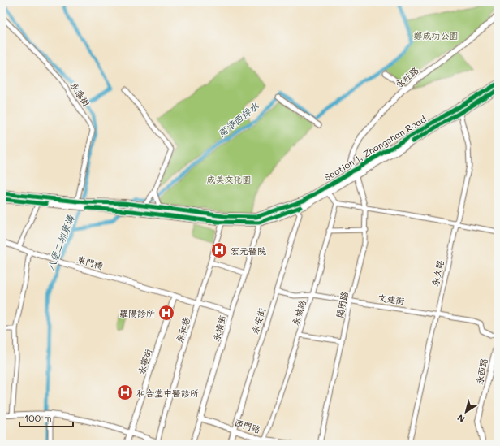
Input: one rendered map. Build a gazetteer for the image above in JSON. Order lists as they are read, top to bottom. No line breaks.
{"streets":{"main road":["Section 1, Zhongshan Road"],"street":["永社路","永泰街","東門橋","永久路","文建街","開明路","永城路","永安街","永靖街","永和巷","永寧街","永西路","西門路"]},"crossings":[["永社路","Section 1, Zhongshan Road"],["永社路","開明路"],["Section 1, Zhongshan Road","永久路"],["Section 1, Zhongshan Road","開明路"],["Section 1, Zhongshan Road","永安街"],["Section 1, Zhongshan Road","永靖街"],["東門橋","永靖街"],["東門橋","永和巷"],["東門橋","永寧街"],["永久路","文建街"],["文建街","開明路"],["文建街","永城路"],["文建街","永安街"],["永城路","西門路"],["永安街","西門路"],["永靖街","西門路"]],"water":["南港西排水","八堡二圳東溝"],"parks":["鄭成功公園","成美文化園"],"places":{"hospital":["宏元醫院","羅陽診所","和合堂中醫診所"]},"scale_bar":"100 m","north":"bottom left"}
